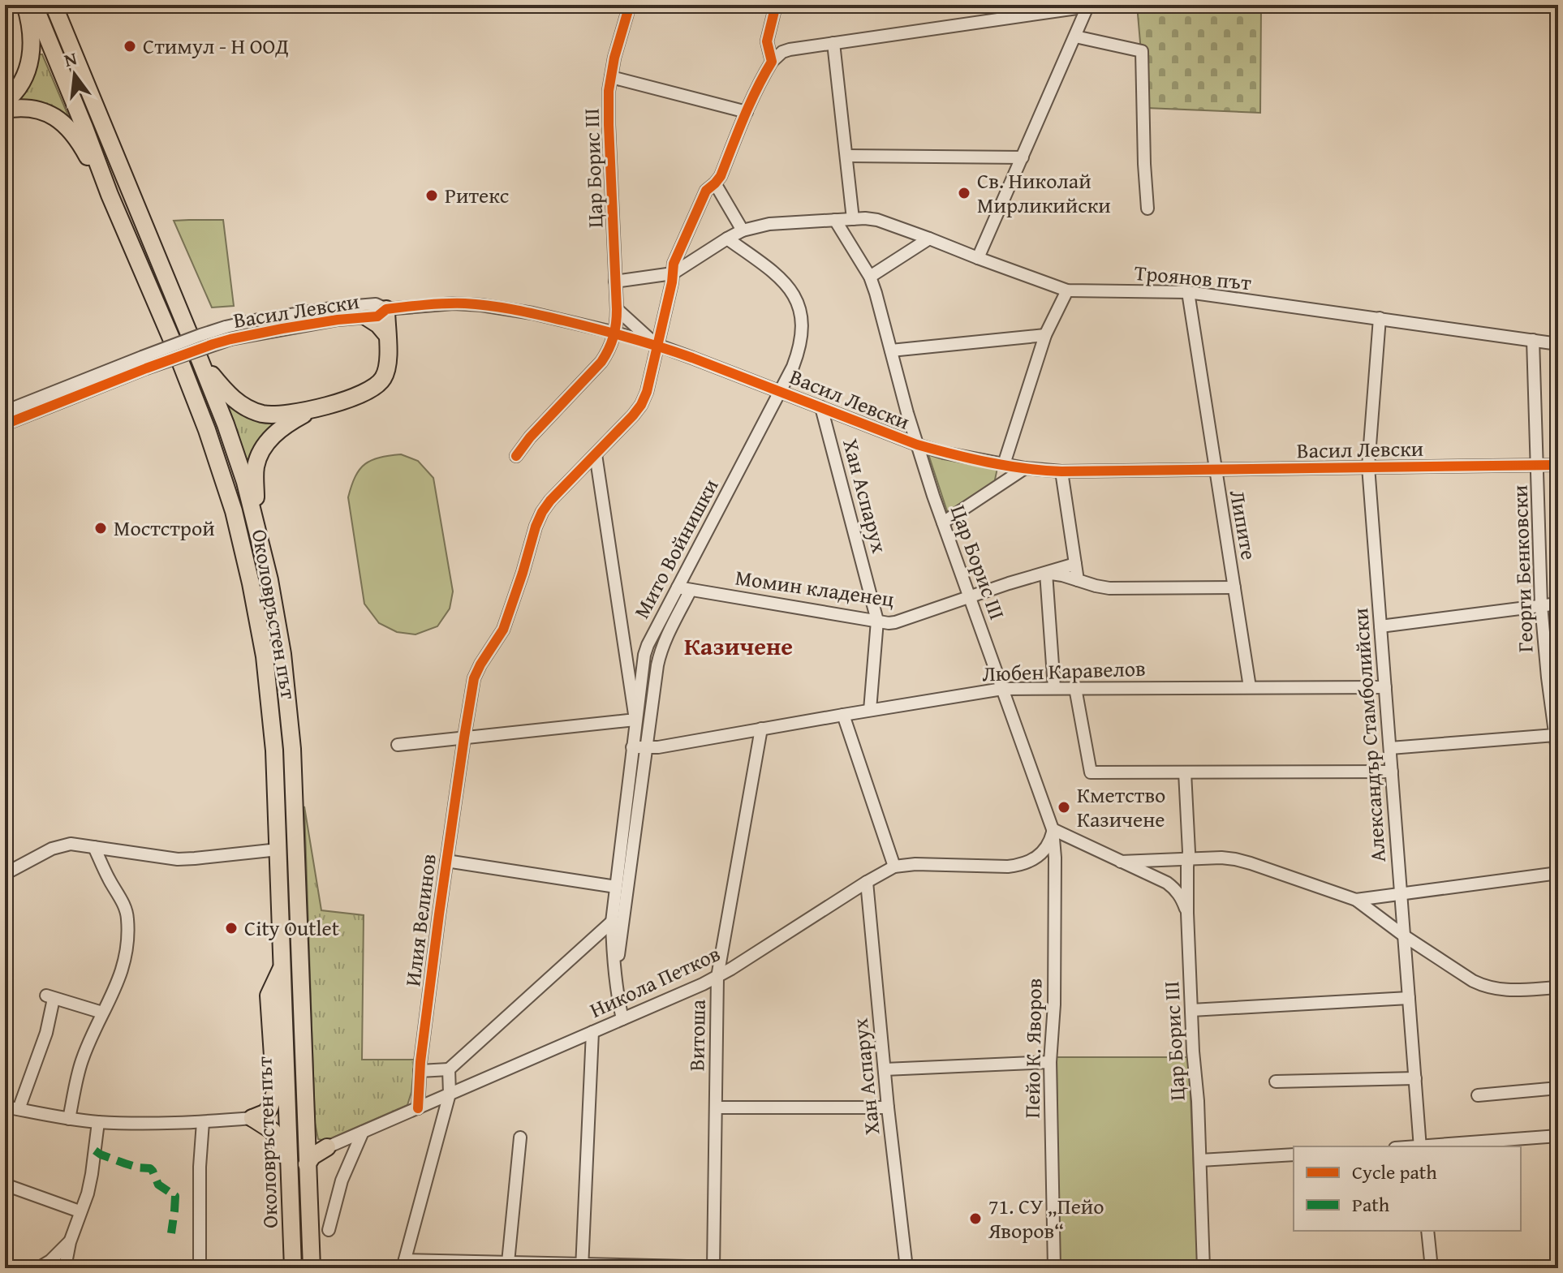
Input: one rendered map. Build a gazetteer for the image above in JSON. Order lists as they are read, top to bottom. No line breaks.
{"streets":{"highway":["Околовръстен път"],"street":["Цар Борис III","Троянов път","Васил Левски","Хан Аспарух","Липите","Мито Войнишки","Георги Бенковски","Момин кладенец","Любен Каравелов","Александър Стамболийски","Илия Велинов","Никола Петков","Витоша","Пейо К. Яворов"]},"crossings":[["Цар Борис III","Троянов път"],["Цар Борис III","Васил Левски"],["Цар Борис III","Момин кладенец"],["Цар Борис III","Любен Каравелов"],["Цар Борис III","Никола Петков"],["Цар Борис III","Пейо К. Яворов"],["Троянов път","Липите"],["Троянов път","Георги Бенковски"],["Троянов път","Александър Стамболийски"],["Васил Левски","Хан Аспарух"],["Васил Левски","Липите"],["Васил Левски","Мито Войнишки"],["Васил Левски","Георги Бенковски"],["Васил Левски","Александър Стамболийски"],["Васил Левски","Илия Велинов"],["Хан Аспарух","Момин кладенец"],["Хан Аспарух","Любен Каравелов"],["Хан Аспарух","Никола Петков"],["Липите","Любен Каравелов"],["Мито Войнишки","Момин кладенец"],["Мито Войнишки","Любен Каравелов"],["Мито Войнишки","Никола Петков"],["Любен Каравелов","Александър Стамболийски"],["Любен Каравелов","Витоша"],["Илия Велинов","Никола Петков"],["Никола Петков","Витоша"],["Никола Петков","Пейо К. Яворов"]],"districts":["Казичене"],"places":["Стимул - Н ООД","Св. Николай Мирликийски","Ритекс","Мостстрой","Кметство Казичене","City Outlet","71. СУ „Пейо Яворов“"],"legend":["Cycle path","Path"],"north":"top"}
